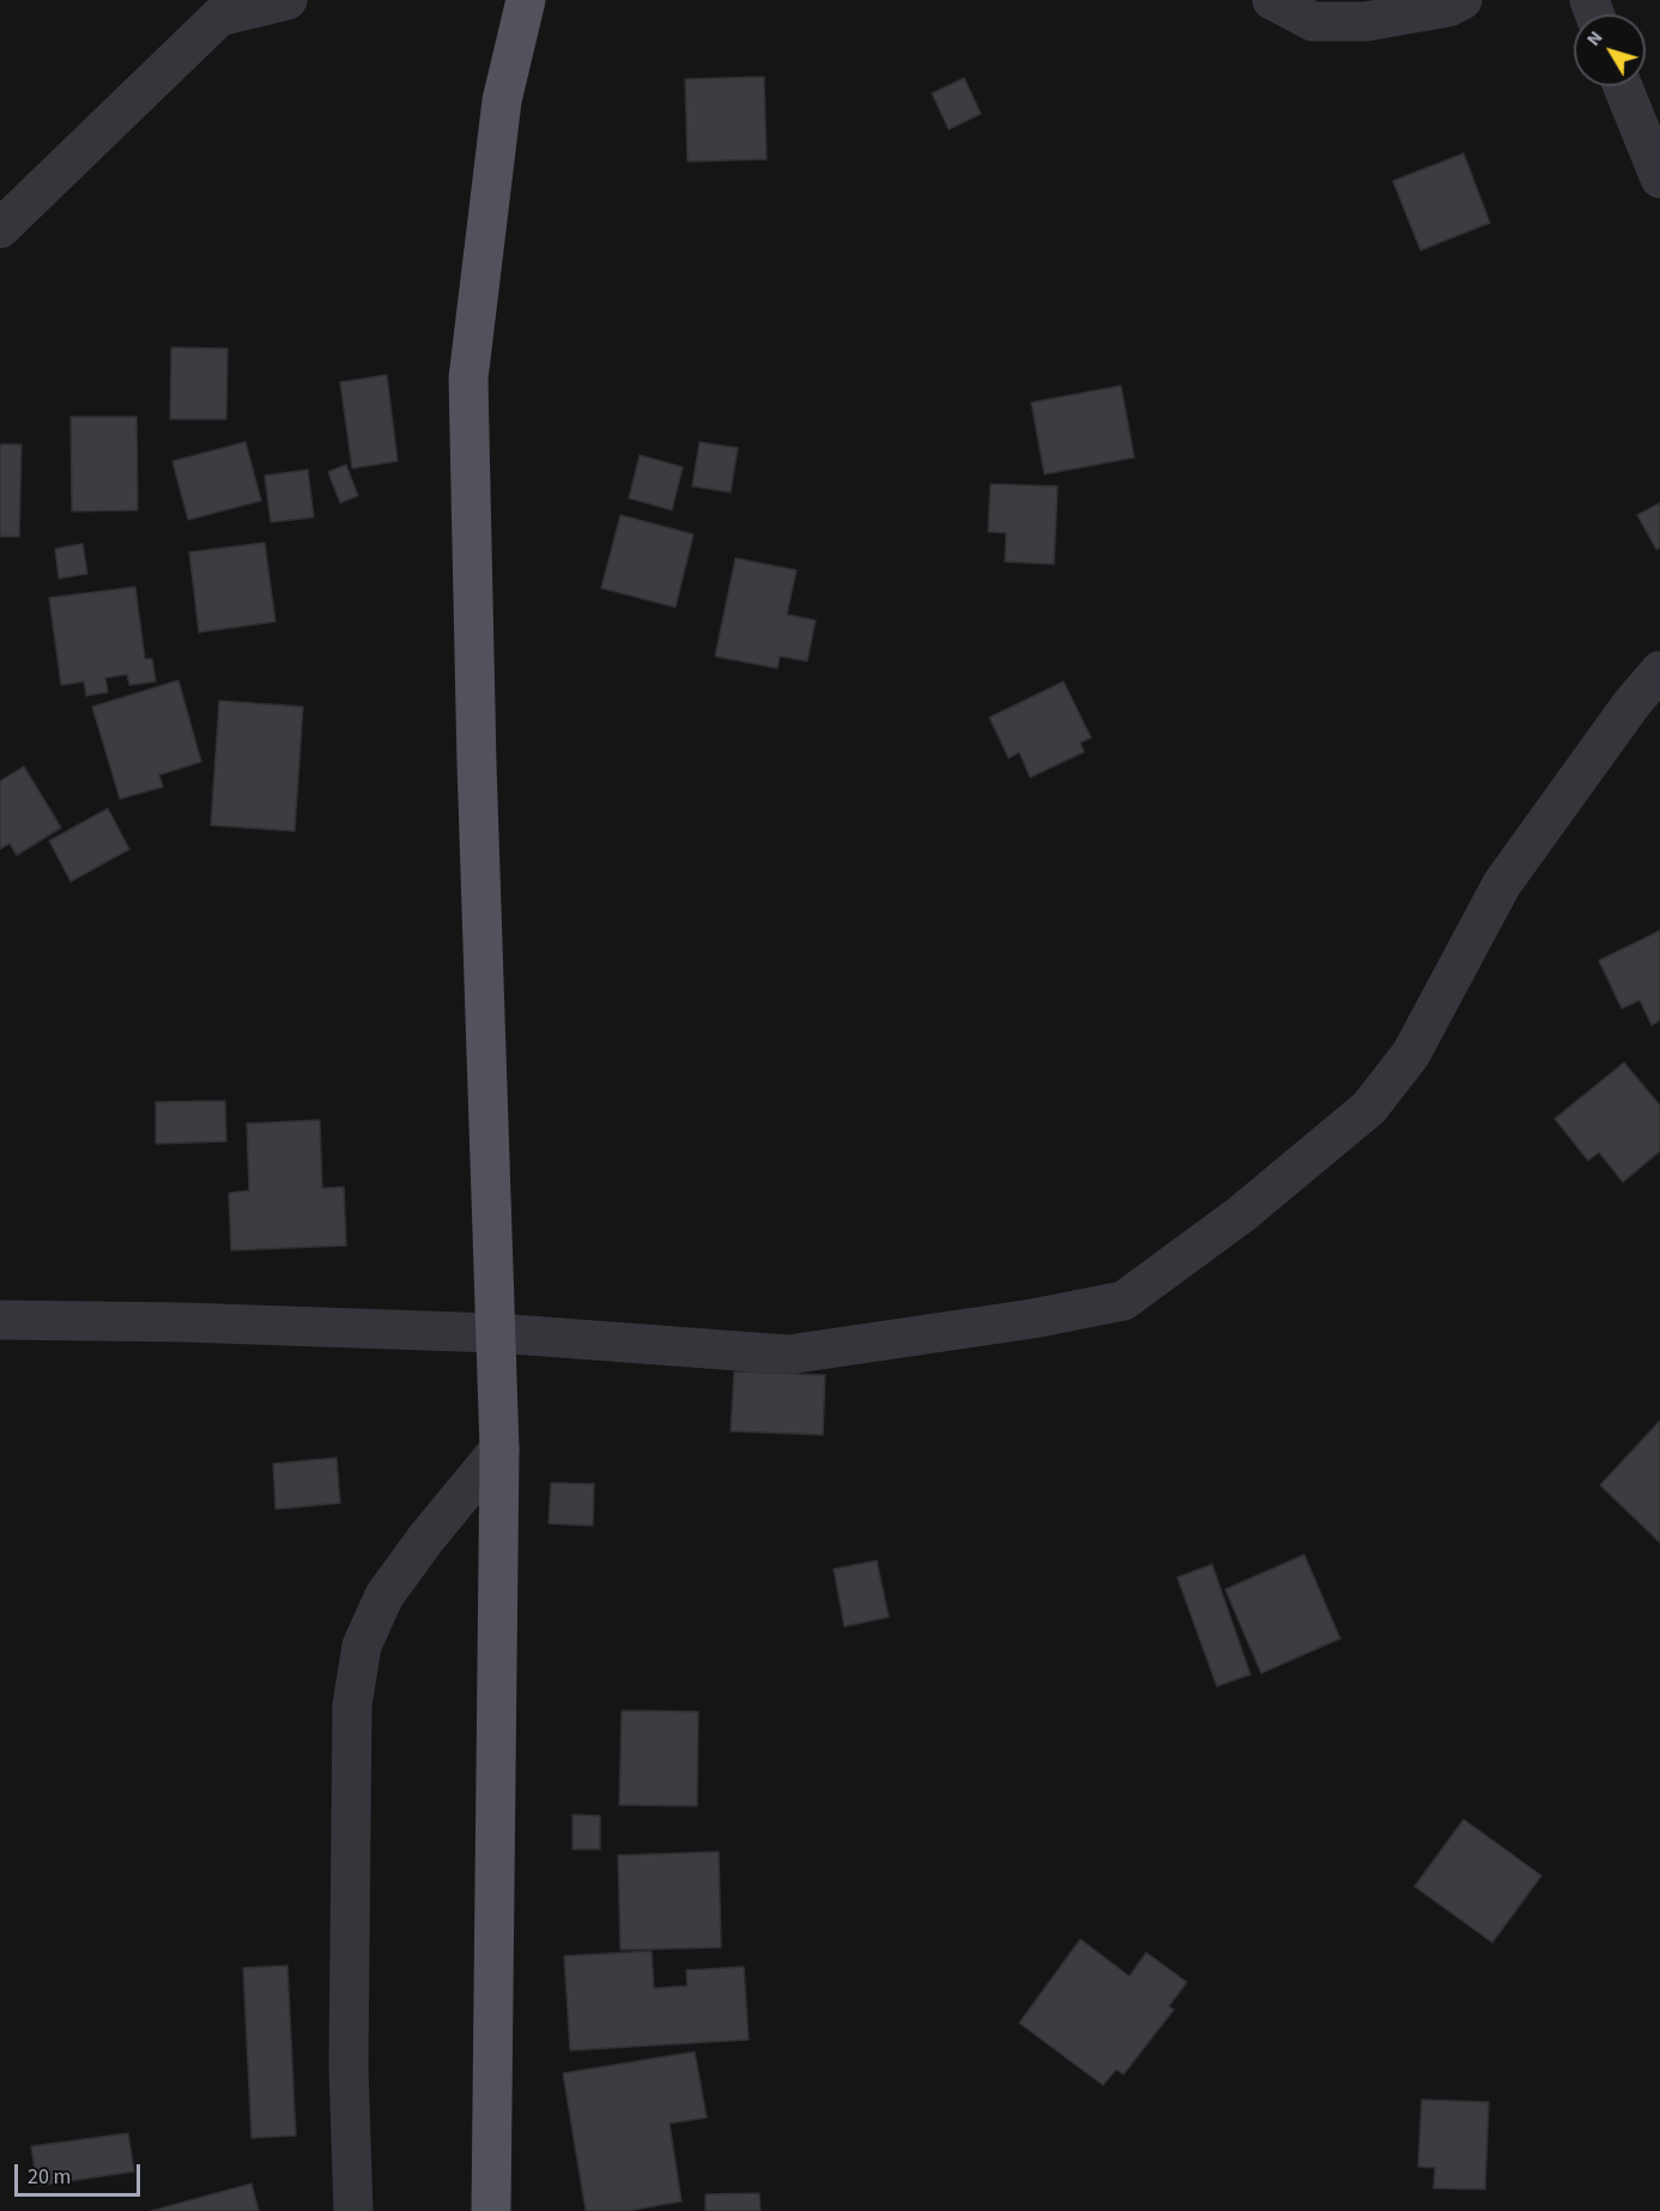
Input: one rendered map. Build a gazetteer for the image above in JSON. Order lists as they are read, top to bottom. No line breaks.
{"scale_bar":"20 m","north":"top left"}
